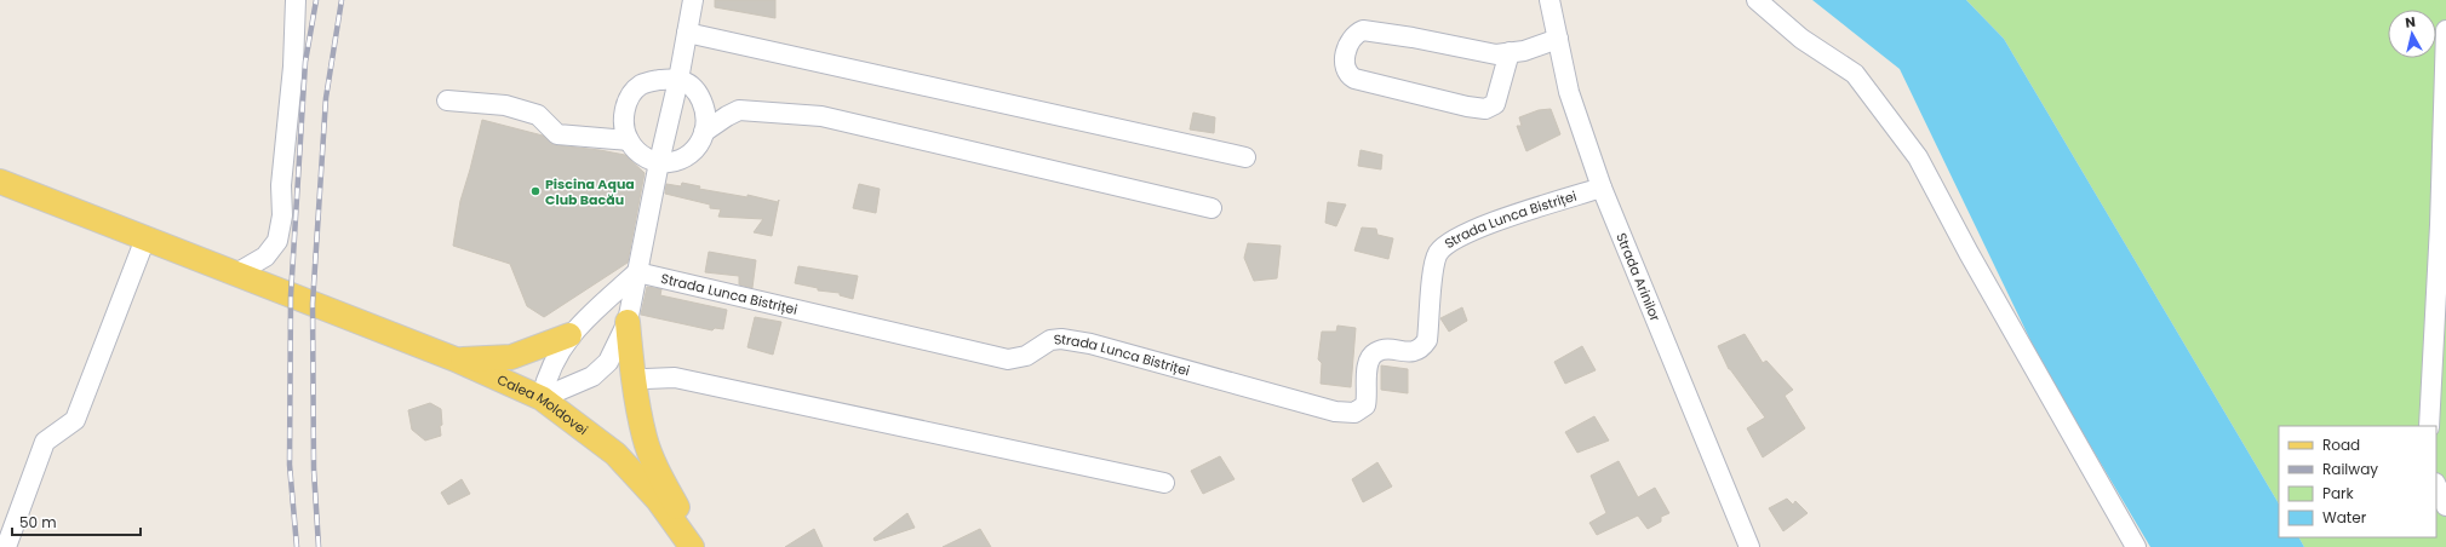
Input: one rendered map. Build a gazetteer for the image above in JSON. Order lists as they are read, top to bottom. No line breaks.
{"streets":{"main road":["Calea Moldovei"],"street":["Strada Lunca Bistriței","Strada Arinilor"]},"crossings":[["Strada Lunca Bistriței","Strada Arinilor"]],"places":["Piscina Aqua Club Bacău"],"legend":["Road","Railway","Park","Water"],"scale_bar":"50 m","north":"top"}
